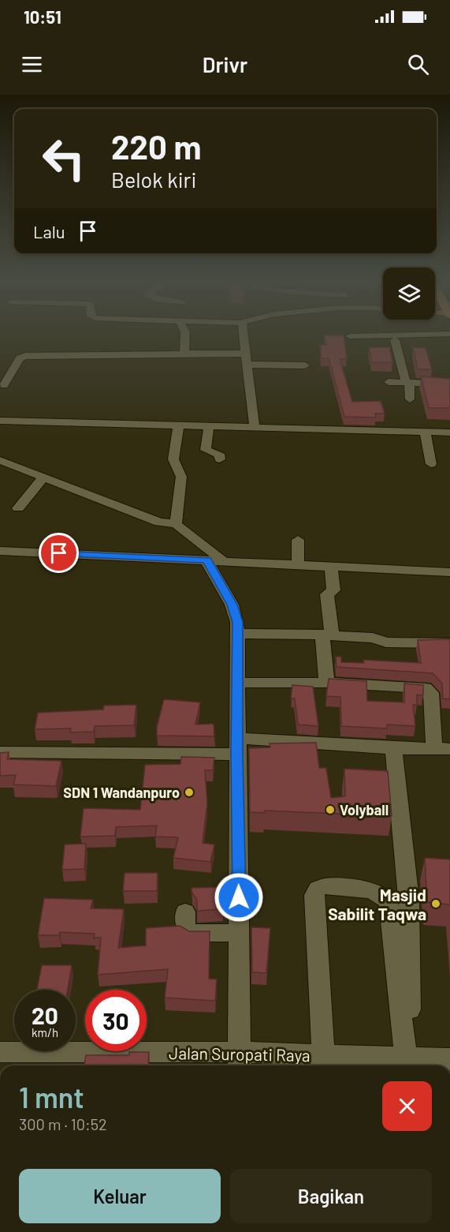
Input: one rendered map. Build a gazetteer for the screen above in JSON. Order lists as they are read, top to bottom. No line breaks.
{"streets":{"street":["Jalan Suropati Raya"]},"places":["SDN 1 Wandanpuro","Volyball","Masjid Sabilit Taqwa"],"page":{"status":"10:51","header":"Drivr","turn":["220 m","Belok kiri"],"then":"Lalu","speed":"20 km/h","limit":"30","heading":["1 mnt","300 m · 10:52"],"buttons":["Keluar","Bagikan"]}}
